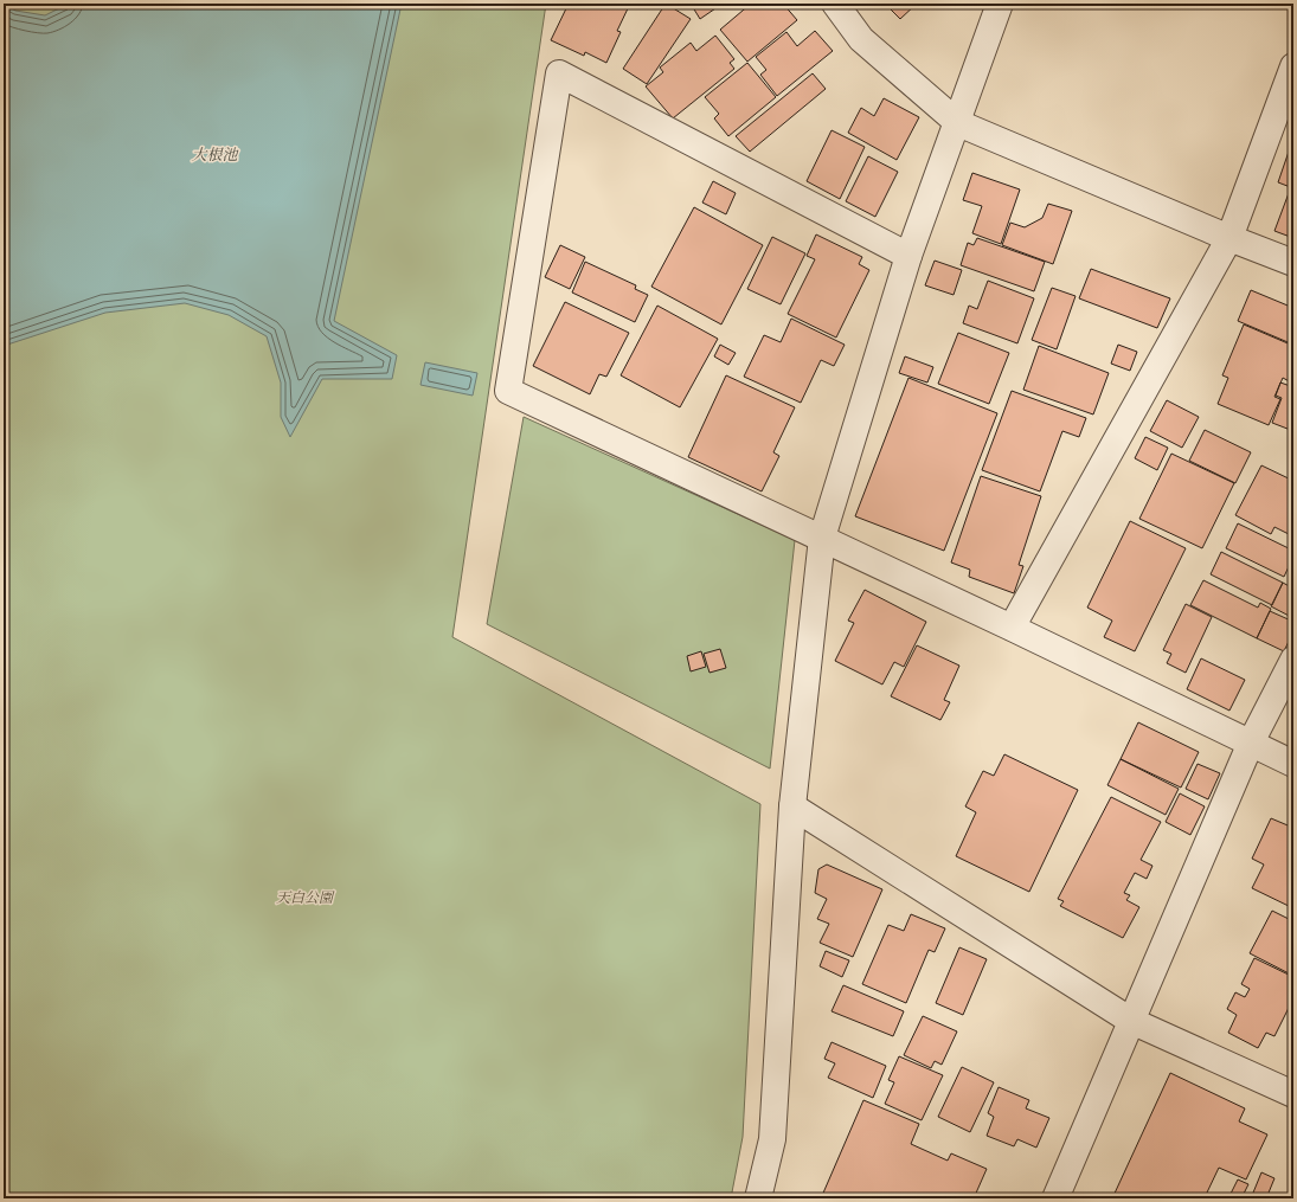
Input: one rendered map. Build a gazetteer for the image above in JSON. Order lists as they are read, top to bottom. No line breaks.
{"water":["大根池"],"parks":["天白公園"]}
